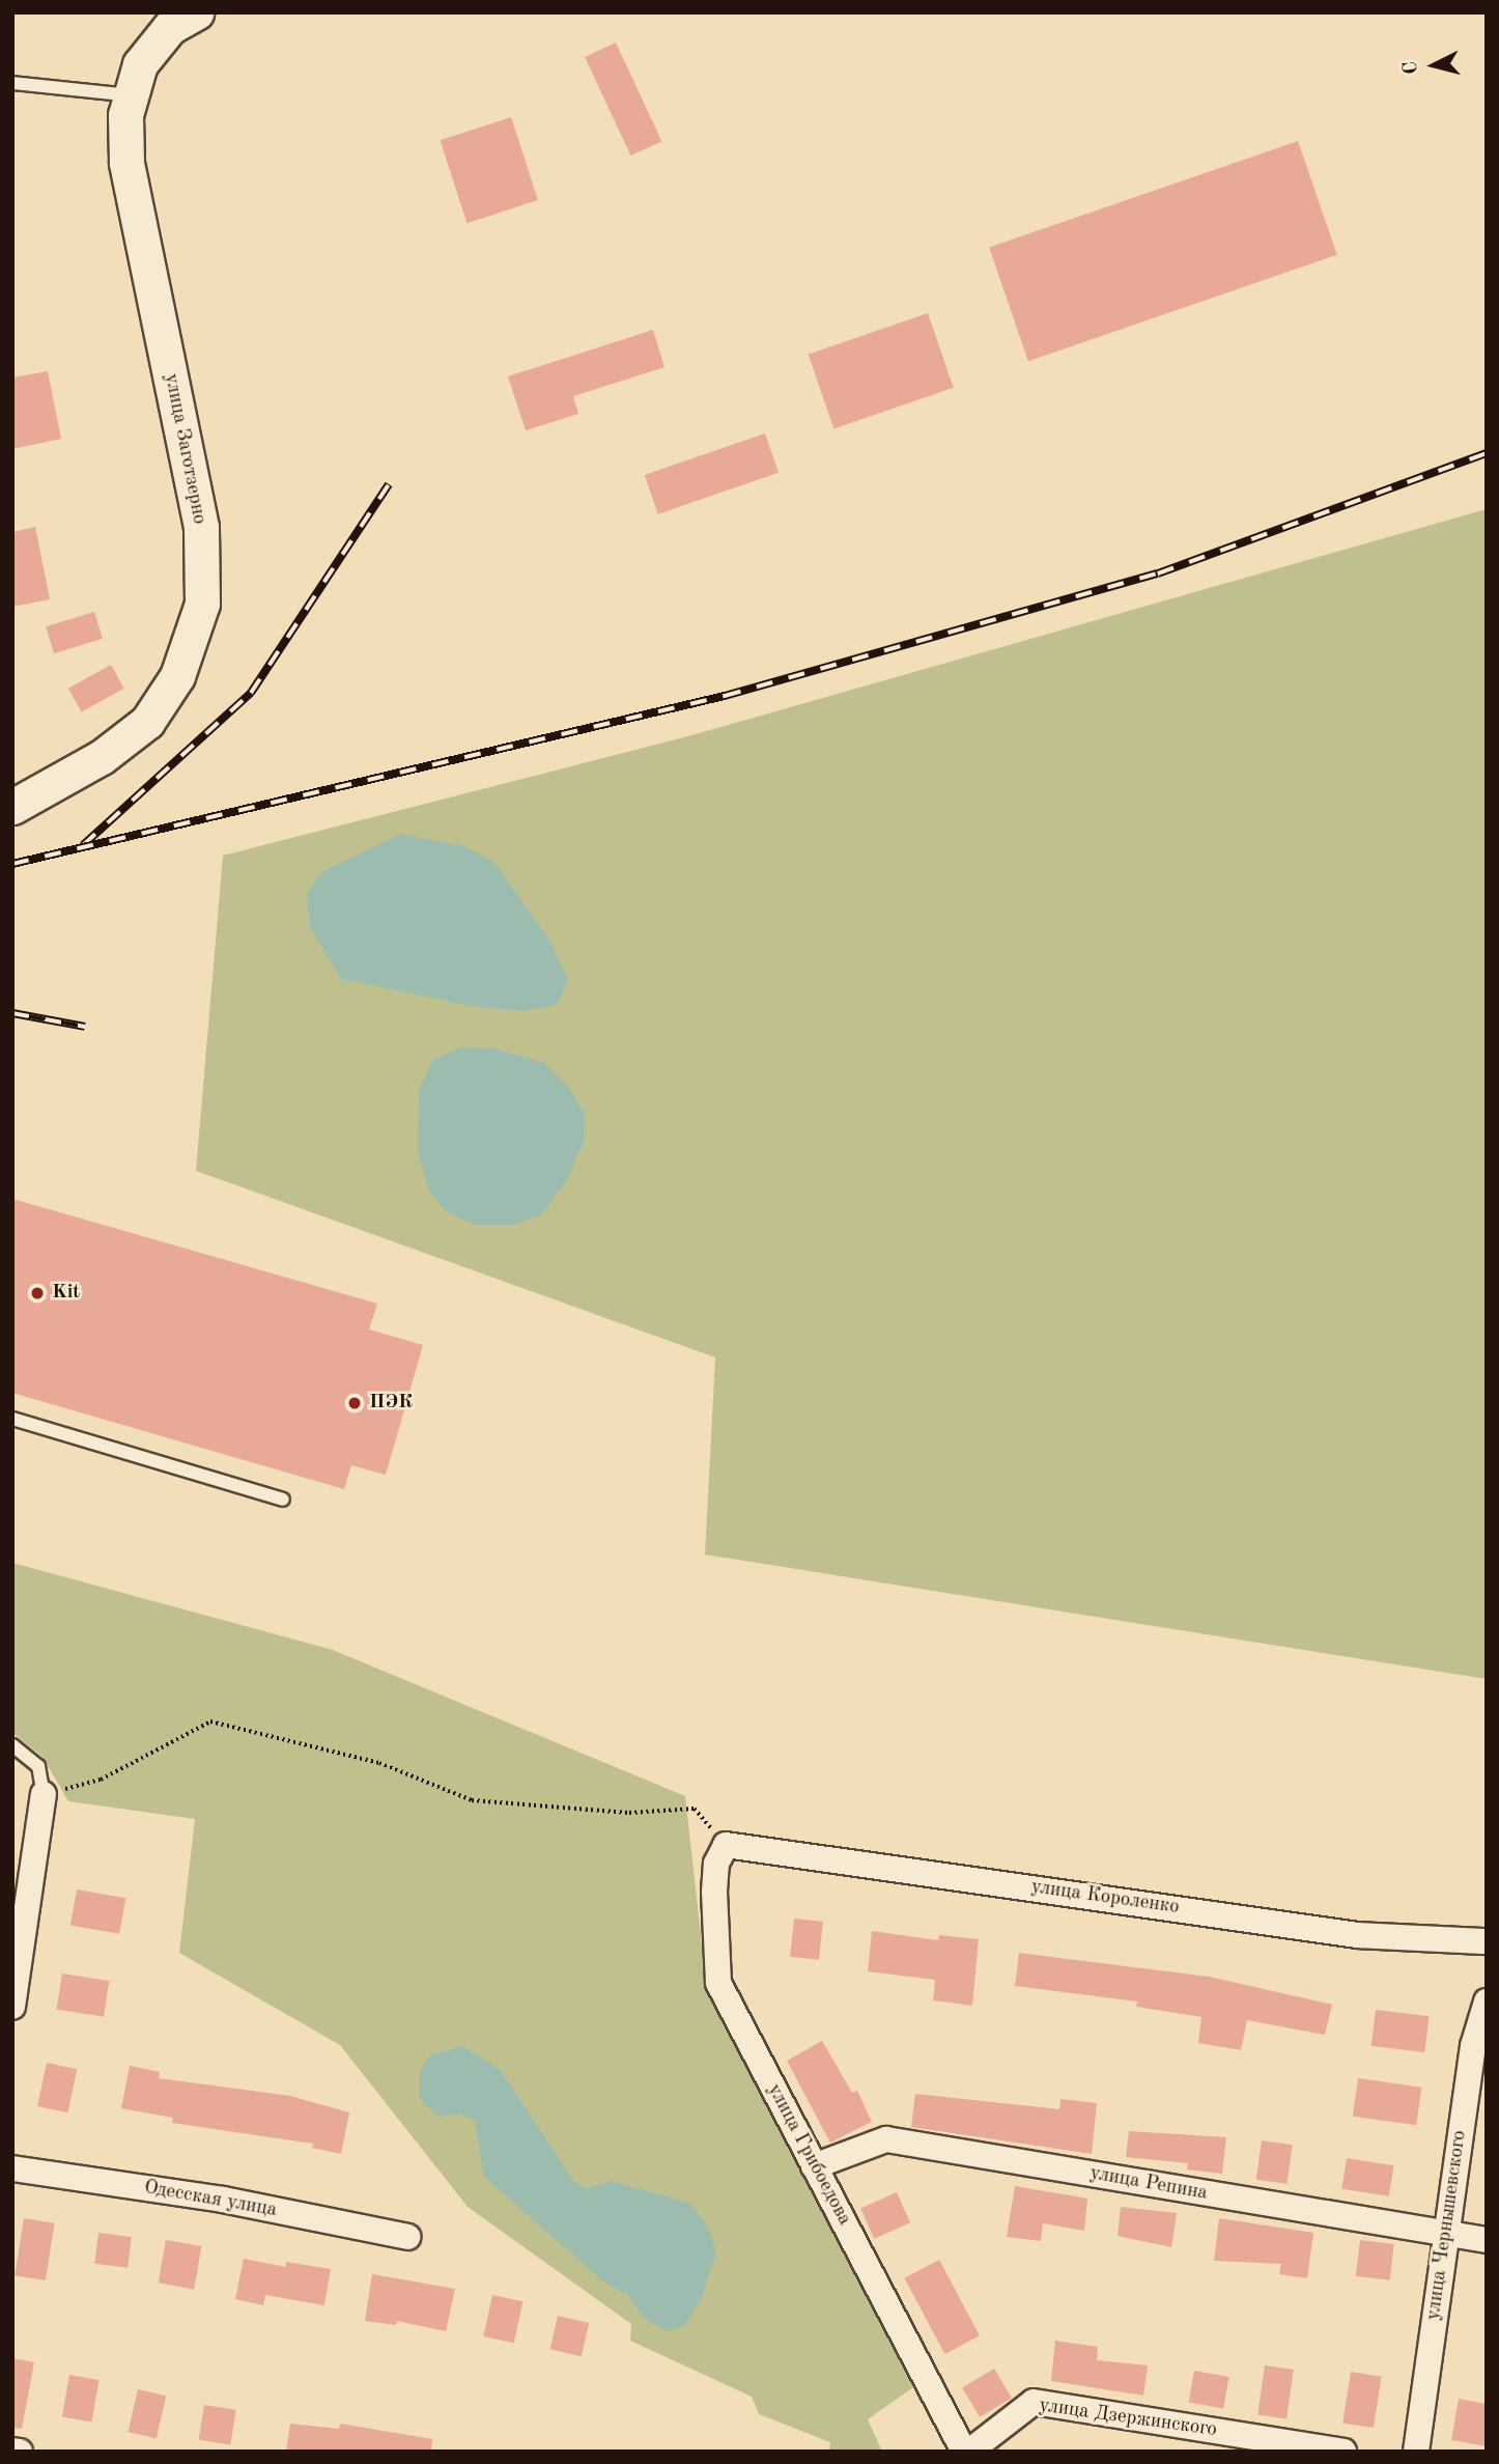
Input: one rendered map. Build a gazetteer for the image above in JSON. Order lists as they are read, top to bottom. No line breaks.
{"streets":{"street":["улица Заготзерно","улица Короленко","улица Грибоедова","улица Репина","Одесская улица","улица Чернышевского","улица Дзержинского"]},"crossings":[["улица Короленко","улица Грибоедова"],["улица Грибоедова","улица Репина"],["улица Грибоедова","улица Дзержинского"],["улица Репина","улица Чернышевского"]],"places":["Kit","ПЭК"],"north":"left"}
